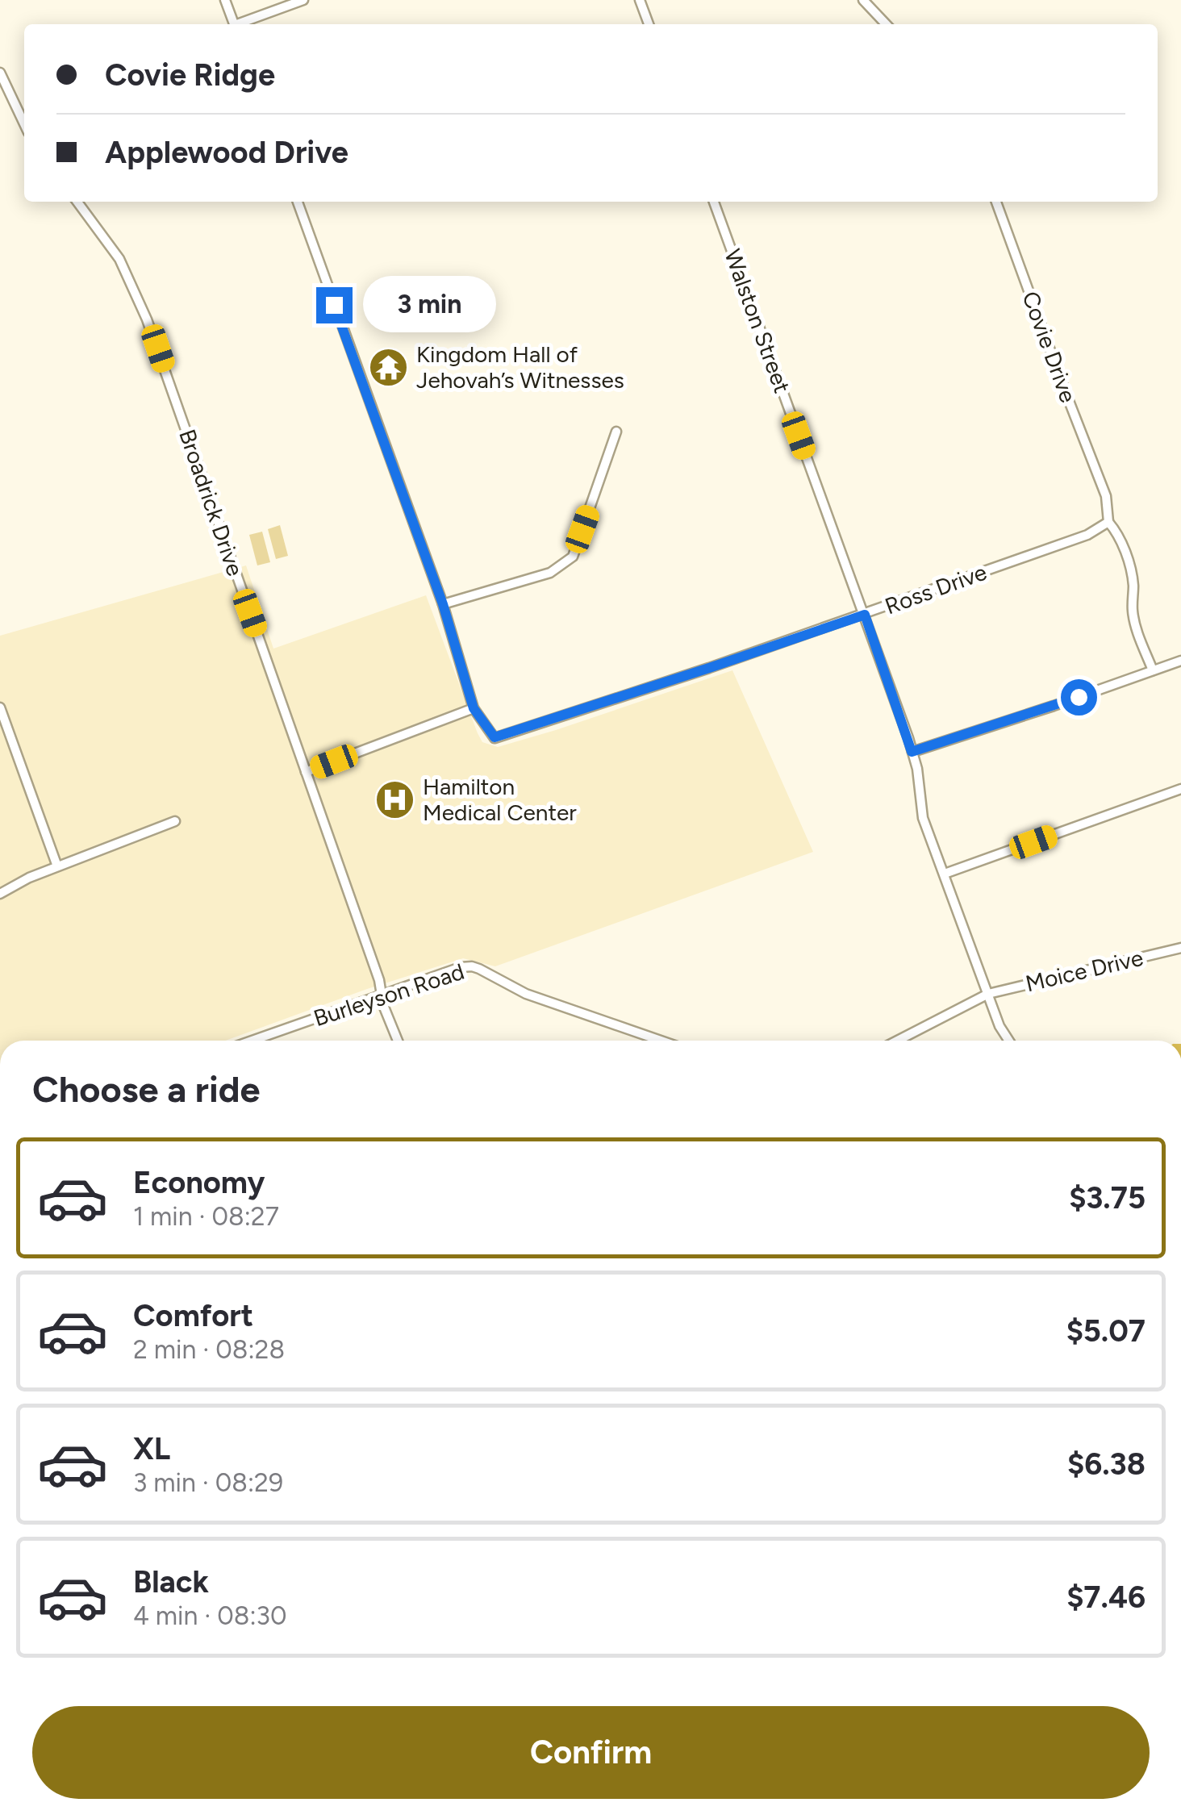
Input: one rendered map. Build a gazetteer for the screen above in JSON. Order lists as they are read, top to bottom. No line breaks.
{"streets":{"street":["Walston Street","Covie Drive","Broadrick Drive","Ross Drive","Moice Drive","Burleyson Road"]},"crossings":[["Walston Street","Ross Drive"],["Walston Street","Moice Drive"],["Covie Drive","Ross Drive"],["Broadrick Drive","Burleyson Road"]],"places":{"temple":["Kingdom Hall of Jehovah’s Witnesses"],"hospital":["Hamilton Medical Center"]},"page":{"banner":["Covie Ridge","Applewood Drive"],"bubble":"3 min","heading":"Choose a ride","list":[{"name":"Economy","note":"1 min · 08:27","value":"$3.75"},{"name":"Comfort","note":"2 min · 08:28","value":"$5.07"},{"name":"XL","note":"3 min · 08:29","value":"$6.38"},{"name":"Black","note":"4 min · 08:30","value":"$7.46"}],"buttons":"Confirm"}}
